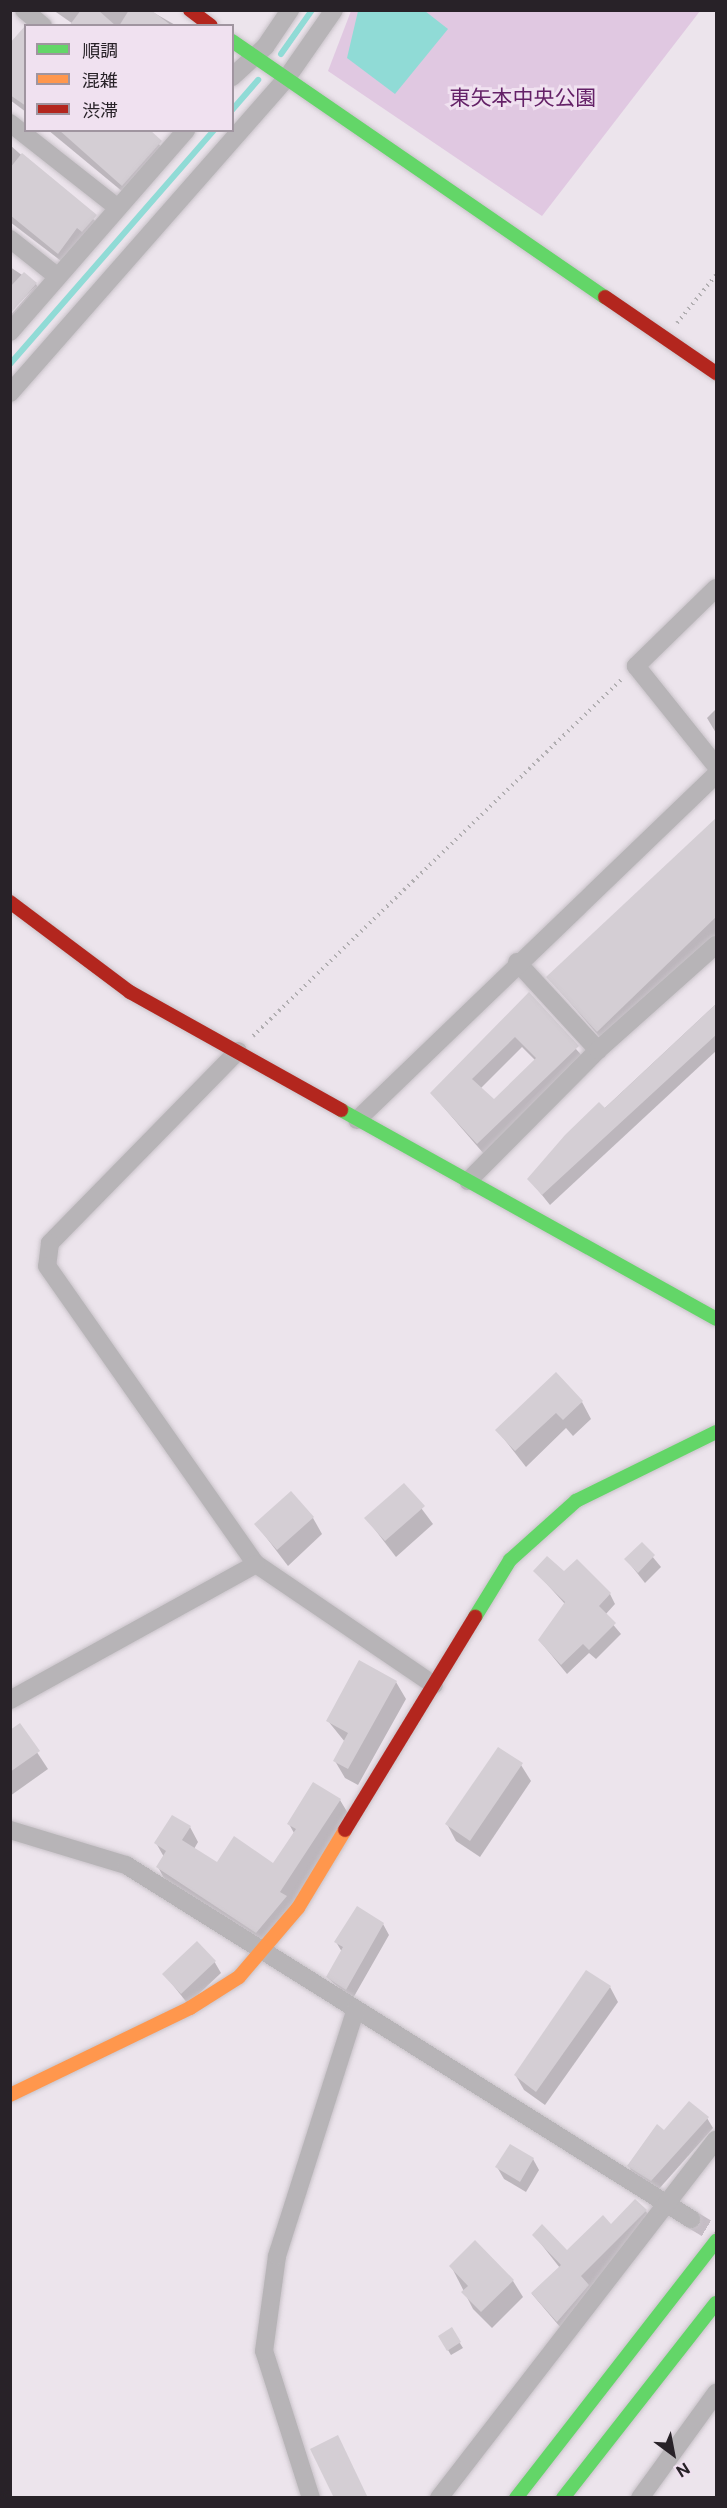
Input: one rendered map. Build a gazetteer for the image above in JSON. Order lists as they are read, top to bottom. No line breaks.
{"parks":["東矢本中央公園"],"legend":["順調","混雑","渋滞"],"north":"bottom right"}
